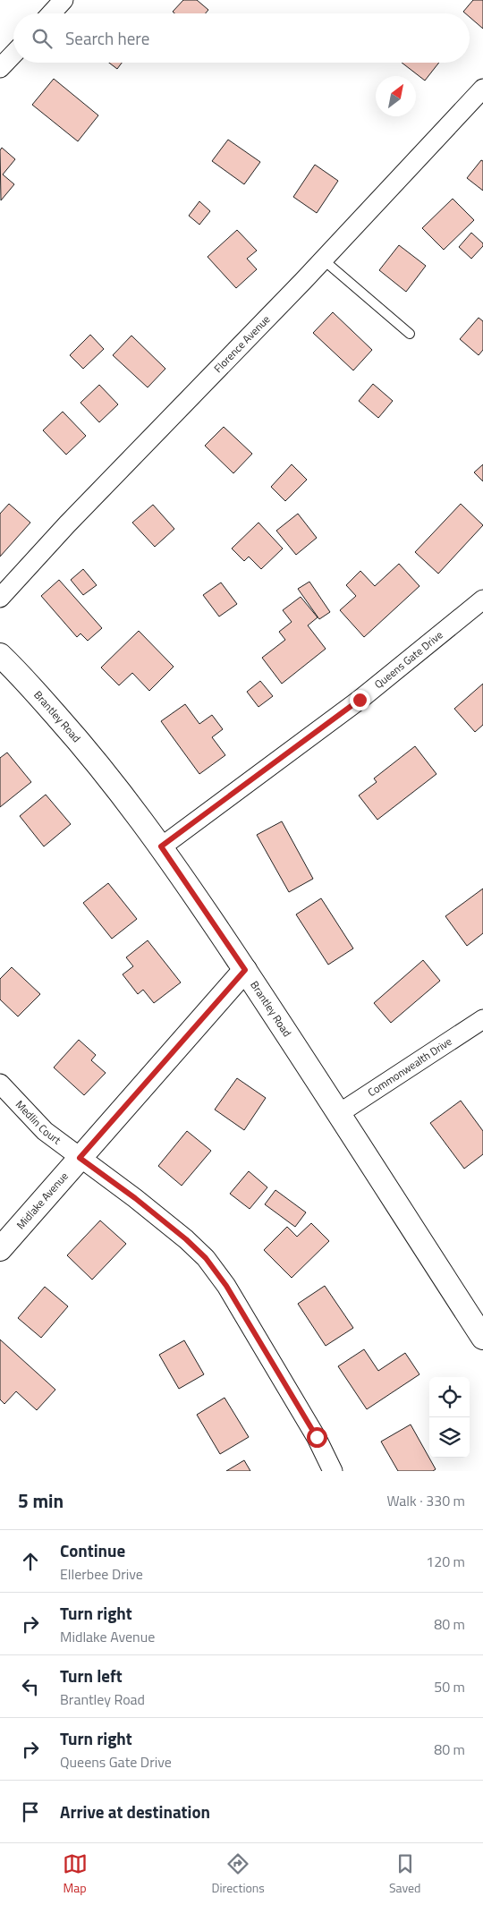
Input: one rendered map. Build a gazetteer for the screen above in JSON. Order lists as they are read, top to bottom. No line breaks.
{"streets":{"street":["Florence Avenue","Queens Gate Drive","Brantley Road","Commonwealth Drive","Medlin Court","Midlake Avenue"]},"crossings":[["Queens Gate Drive","Brantley Road"],["Brantley Road","Commonwealth Drive"],["Brantley Road","Midlake Avenue"],["Medlin Court","Midlake Avenue"]],"north":"top right","page":{"search":"Search here","heading":["5 min","Walk · 330 m"],"list":[["Continue","Ellerbee Drive","120 m"],["Turn right","Midlake Avenue","80 m"],["Turn left","Brantley Road","50 m"],["Turn right","Queens Gate Drive","80 m"],"Arrive at destination"],"nav":["Map","Directions","Saved"]}}
